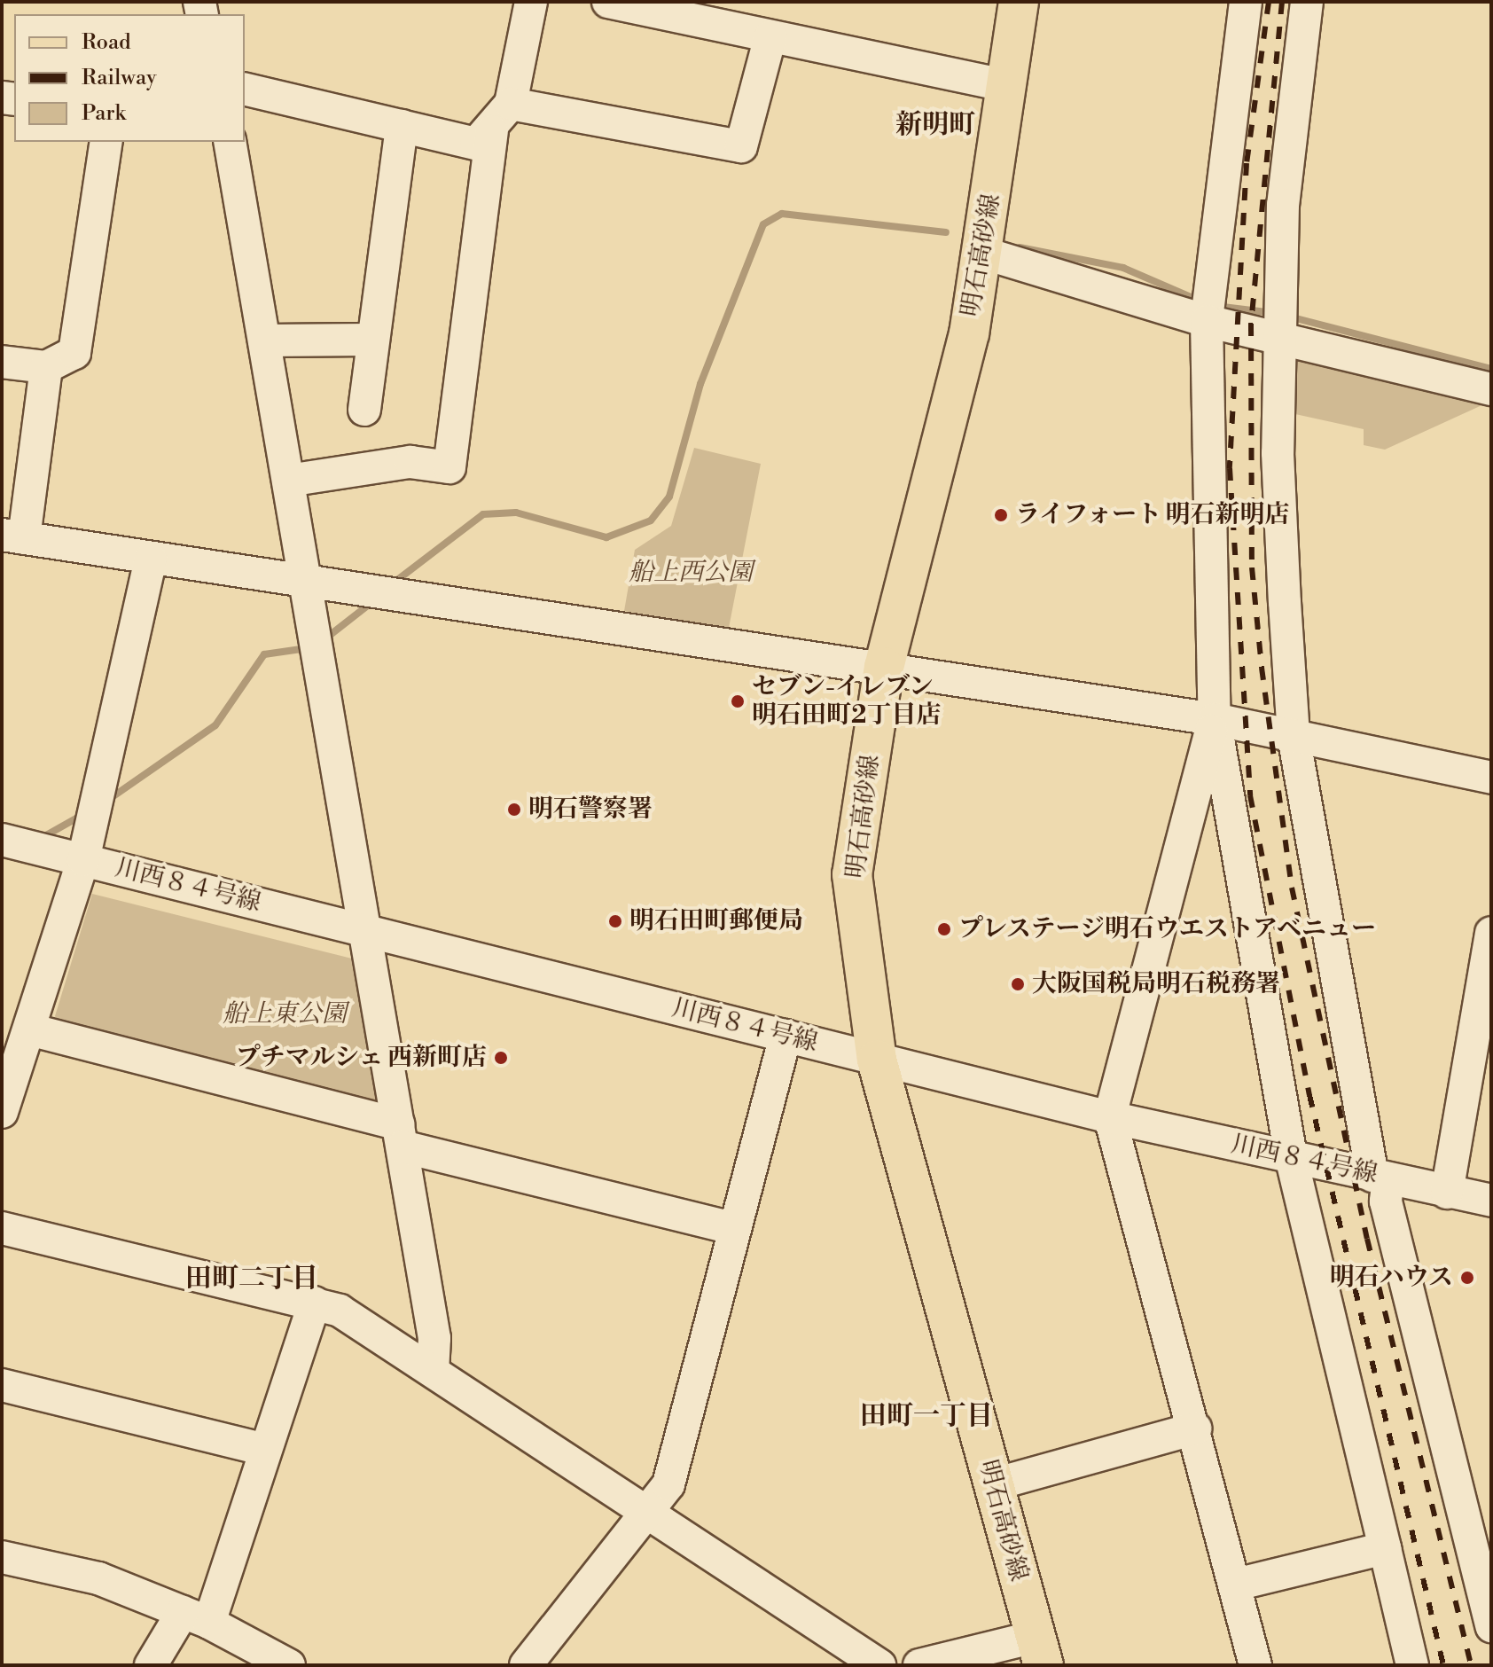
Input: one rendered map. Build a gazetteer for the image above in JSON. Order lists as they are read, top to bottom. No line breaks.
{"streets":{"main road":["明石高砂線"],"street":["川西８４号線"]},"crossings":[["明石高砂線","川西８４号線"]],"districts":["新明町","田町二丁目","田町一丁目"],"parks":["船上西公園","船上東公園"],"places":["ライフォート 明石新明店","セブン-イレブン 明石田町2丁目店","明石警察署","明石田町郵便局","プレステージ明石ウエストアベニュー","大阪国税局明石税務署","プチマルシェ 西新町店","明石ハウス"],"legend":["Road","Railway","Park"]}
